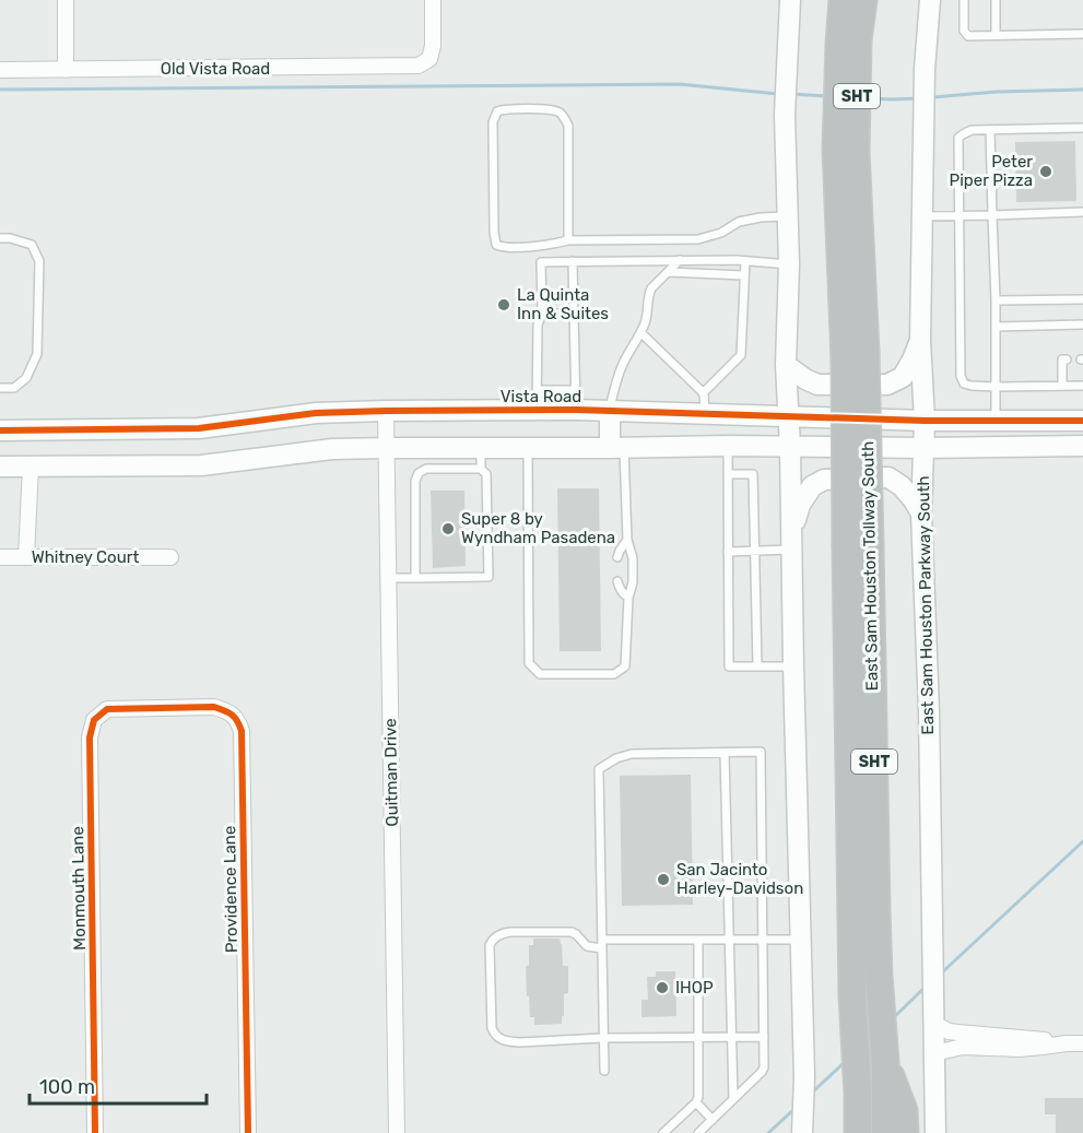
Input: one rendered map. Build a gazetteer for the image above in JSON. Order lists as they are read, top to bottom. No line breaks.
{"streets":{"highway":["SHT","East Sam Houston Tollway South"],"main road":["Vista Road","East Sam Houston Parkway South"],"street":["Old Vista Road","Whitney Court","Quitman Drive","Monmouth Lane","Providence Lane"]},"crossings":[["Vista Road","East Sam Houston Parkway South"],["Vista Road","Quitman Drive"],["Monmouth Lane","Providence Lane"]],"places":["Peter Piper Pizza","La Quinta Inn & Suites","Super 8 by Wyndham Pasadena","San Jacinto Harley-Davidson","IHOP"],"scale_bar":"100 m"}
